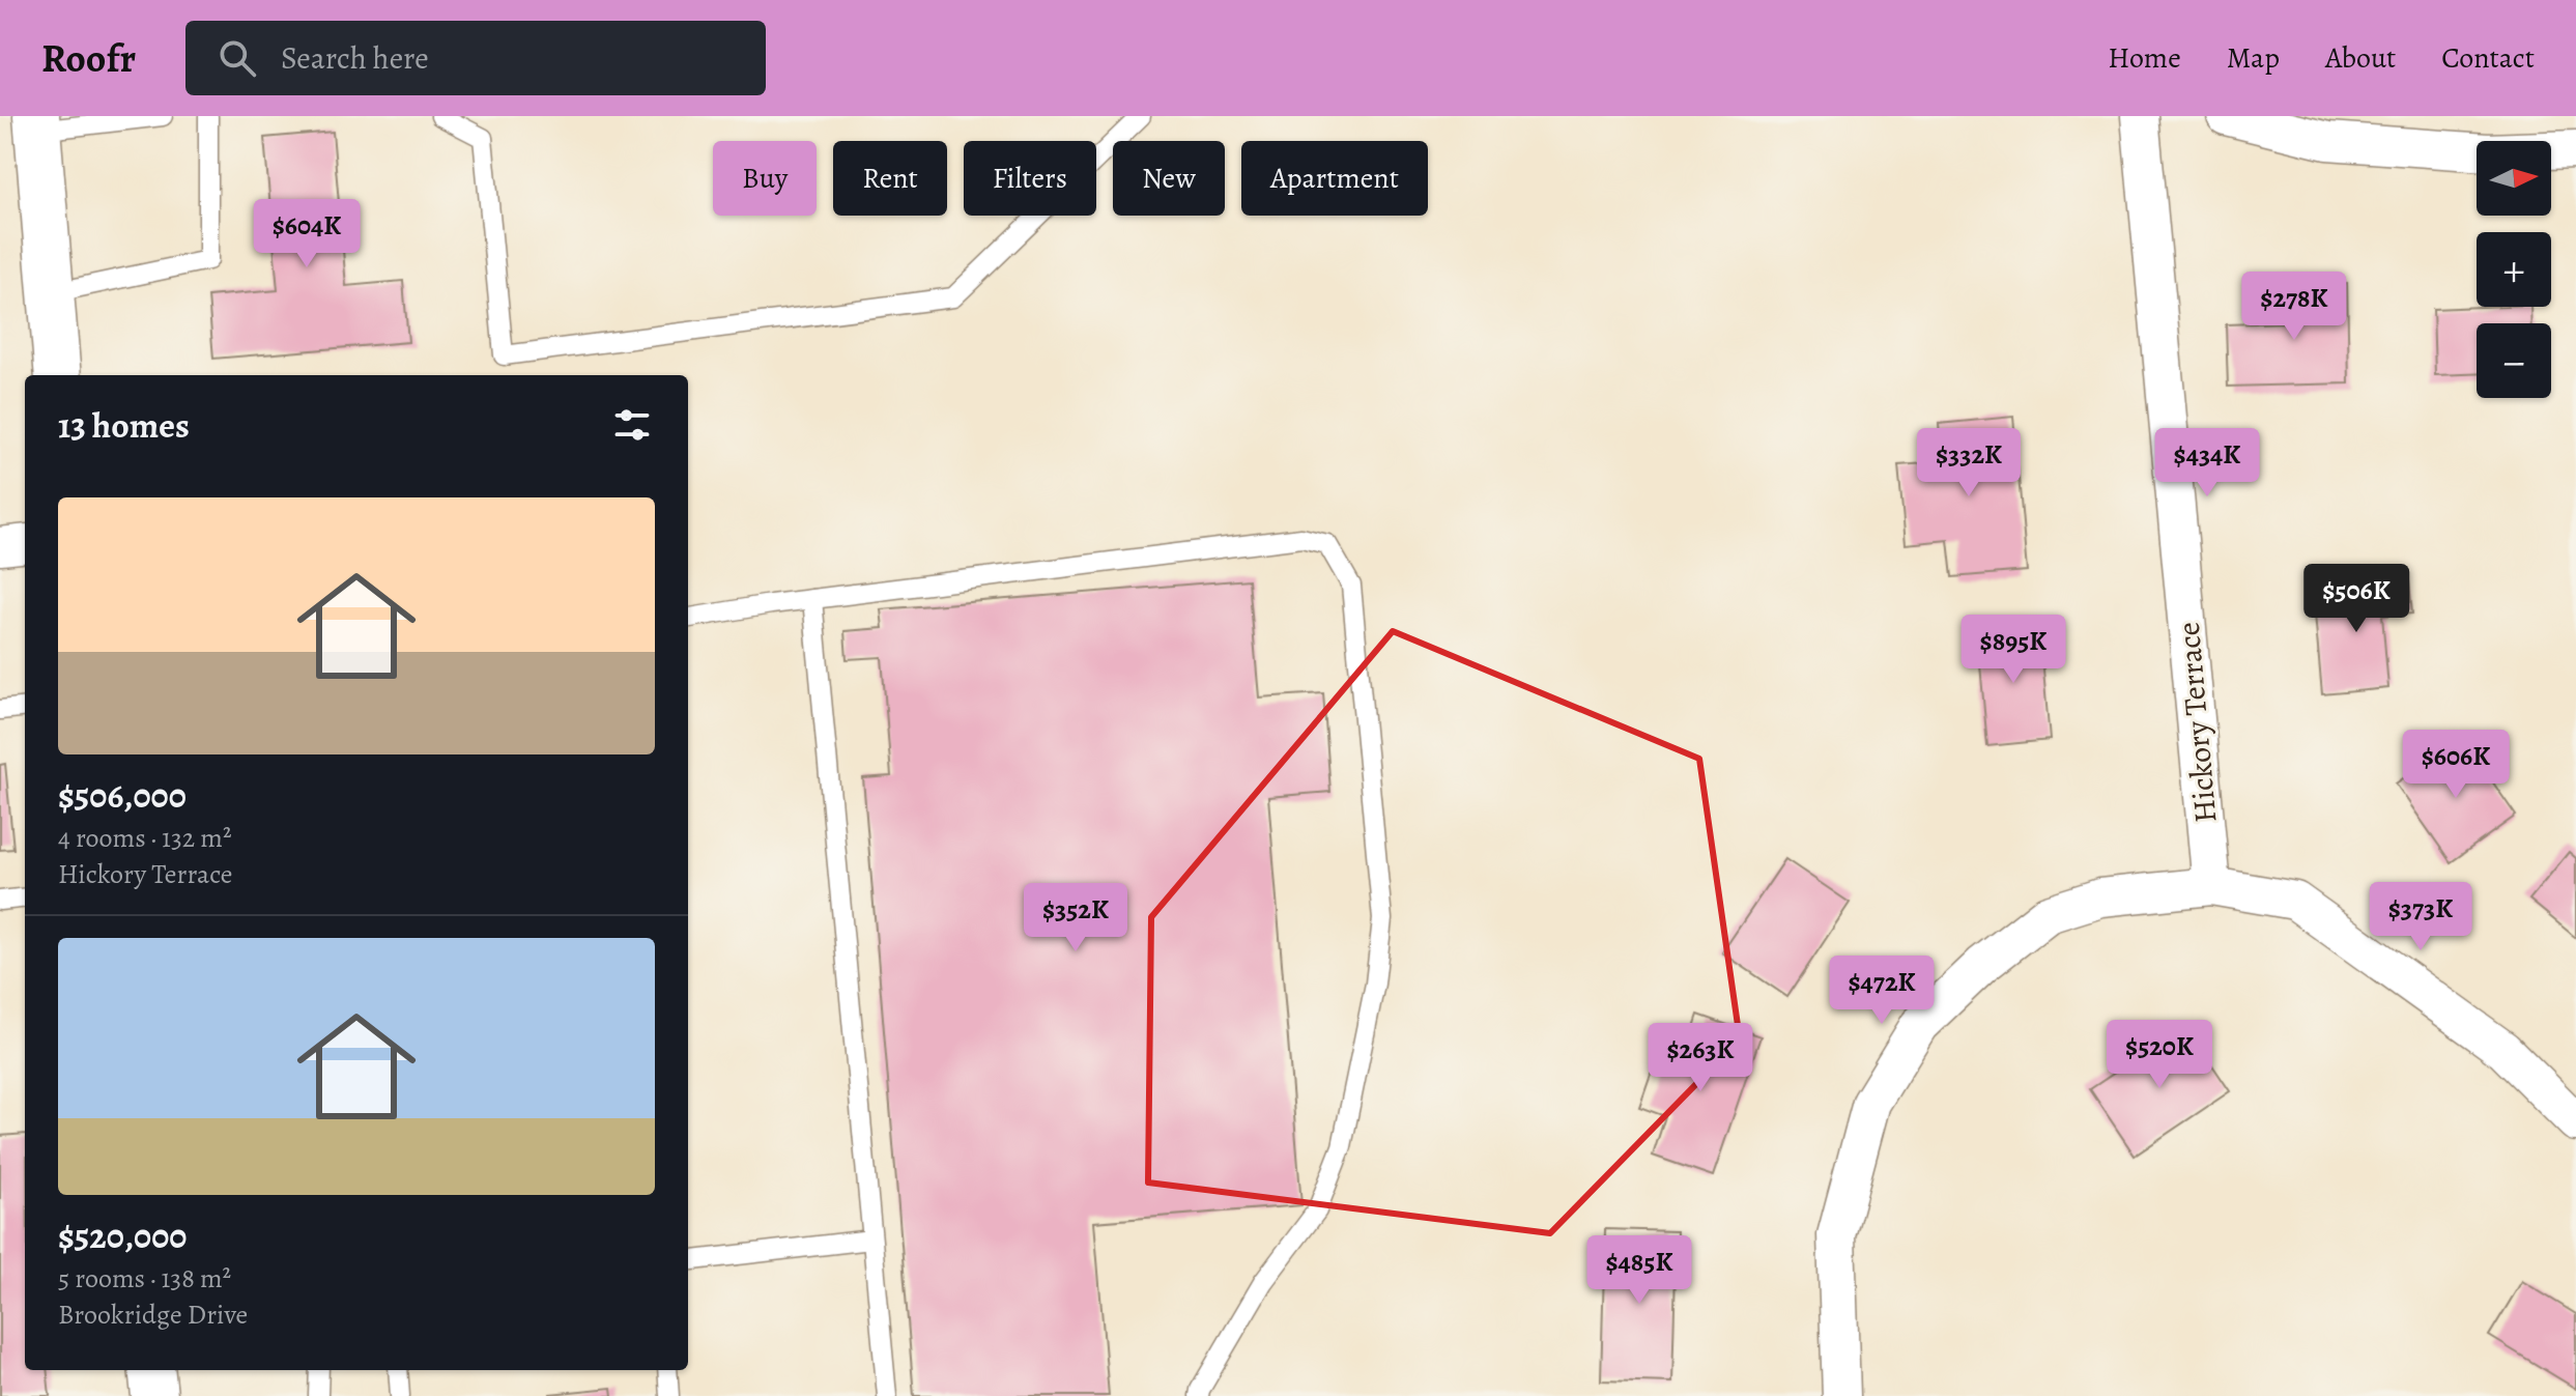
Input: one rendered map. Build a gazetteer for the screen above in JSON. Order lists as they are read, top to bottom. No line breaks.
{"streets":{"street":["Hickory Terrace"]},"north":"right","page":{"header":"Roofr","search":"Search here","nav":["Home","Map","About","Contact"],"map_buttons":["+","−"],"chip":["Buy","Rent","Filters","New","Apartment"],"price":["$604K","$278K","$332K","$434K","$506K","$895K","$606K","$373K","$352K","$472K","$520K","$263K","$485K"],"heading":"13 homes","list":[{"name":"$506,000","note":"4 rooms · 132 m² · Hickory Terrace"},{"name":"$520,000","note":"5 rooms · 138 m² · Brookridge Drive"}]}}
